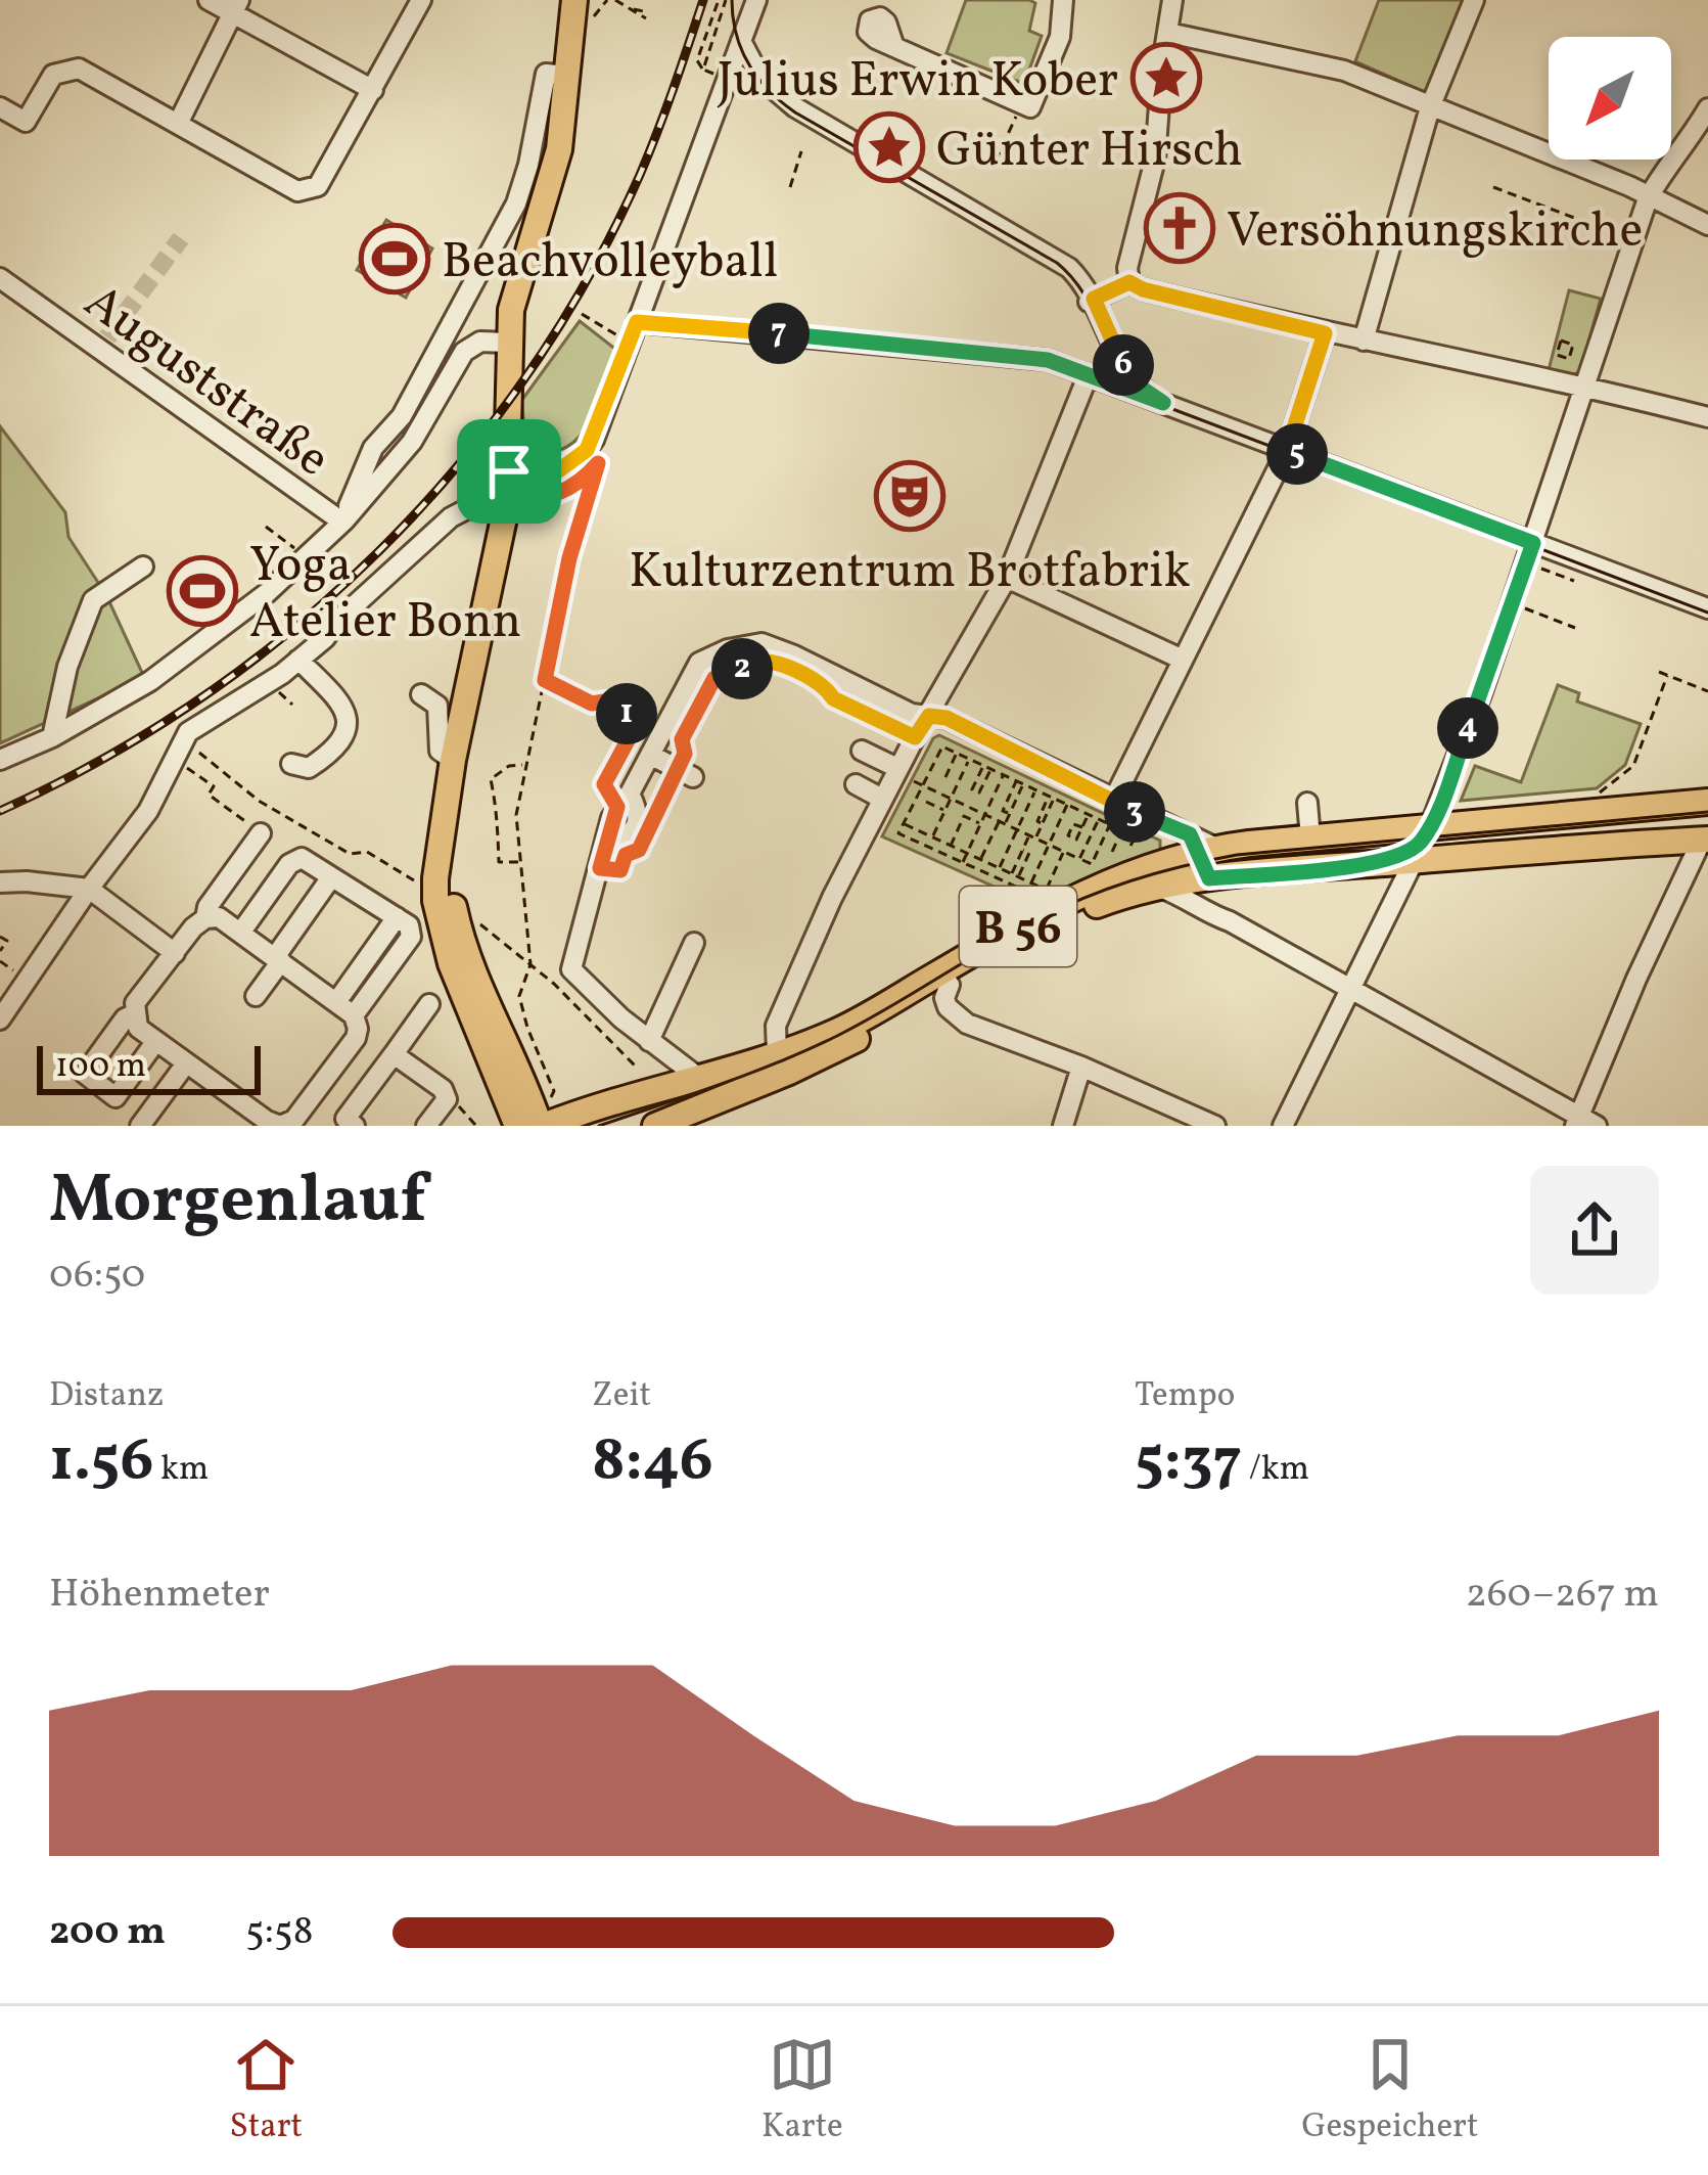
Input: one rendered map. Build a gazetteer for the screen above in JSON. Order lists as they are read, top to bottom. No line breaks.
{"streets":{"main road":["B 56"],"street":["Auguststraße"]},"places":{"place":["Julius Erwin Kober","Günter Hirsch"],"church":["Versöhnungskirche"],"sports":["Beachvolleyball","Yoga Atelier Bonn"],"theatre":["Kulturzentrum Brotfabrik"]},"scale_bar":"100 m","north":"bottom left","page":{"pins":["7","6","5","2","1","4","3"],"scale":"100 m","heading":["Morgenlauf","06:50"],"stats":[["Distanz","1.56 km"],["Zeit","8:46"],["Tempo","5:37 /km"]],"chart":["Höhenmeter","260–267 m"],"list":[{"name":"200 m","note":"5:58"}],"tabs":["Start","Karte","Gespeichert"]}}
